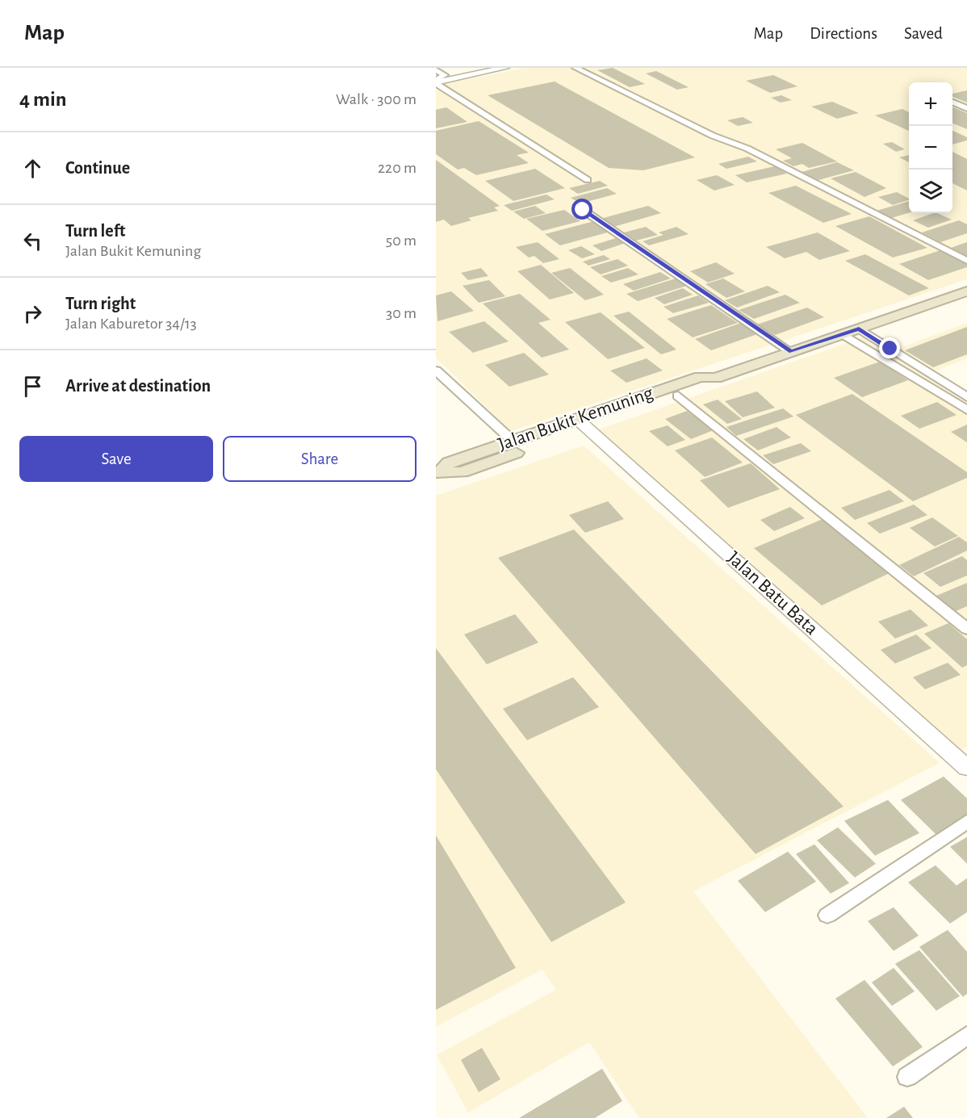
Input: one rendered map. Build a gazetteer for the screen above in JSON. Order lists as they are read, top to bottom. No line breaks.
{"streets":{"main road":["Jalan Bukit Kemuning"],"street":["Jalan Batu Bata"]},"crossings":[["Jalan Bukit Kemuning","Jalan Batu Bata"]],"page":{"header":"Map","nav":["Map","Directions","Saved"],"heading":["4 min","Walk · 300 m"],"map_buttons":["+","−"],"list":[["Continue","220 m"],["Turn left","Jalan Bukit Kemuning","50 m"],["Turn right","Jalan Kaburetor 34/13","30 m"],"Arrive at destination"],"buttons":["Save","Share"]}}
